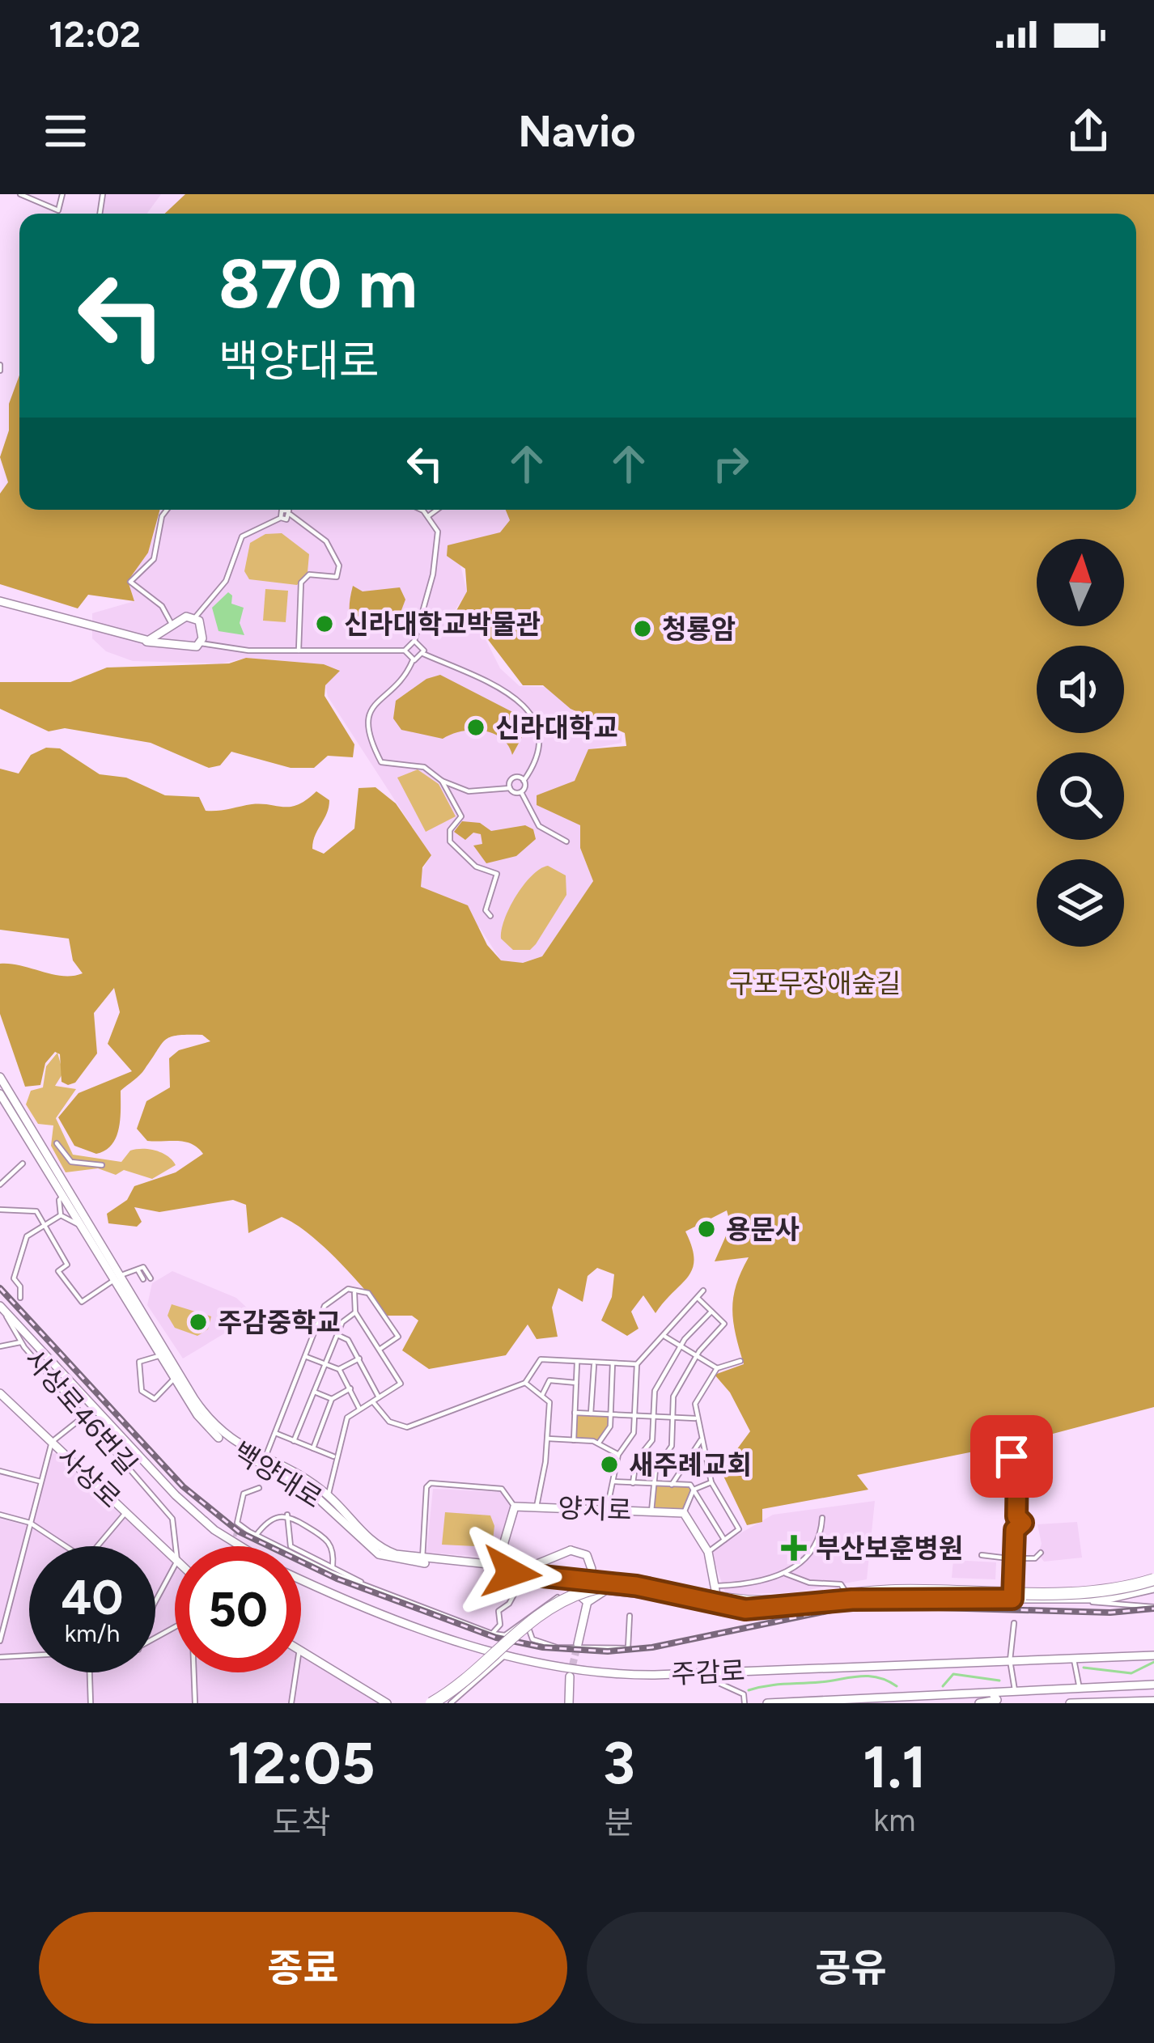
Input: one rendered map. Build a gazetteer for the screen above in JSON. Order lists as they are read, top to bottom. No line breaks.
{"streets":{"main road":["백양대로","사상로","양지로","주감로"],"street":["사상로46번길"]},"crossings":[["사상로46번길","사상로"],["사상로46번길","주감로"]],"parks":["구포무장애숲길"],"places":{"other":["신라대학교박물관","청룡암","신라대학교","용문사","주감중학교","새주례교회"],"health":["부산보훈병원"]},"north":"top","page":{"status":"12:02","header":"Navio","turn":["870 m","백양대로"],"speed":"40 km/h","limit":"50","eta":["12:05","도착","3","분","1.1","km"],"buttons":["종료","공유"]}}
